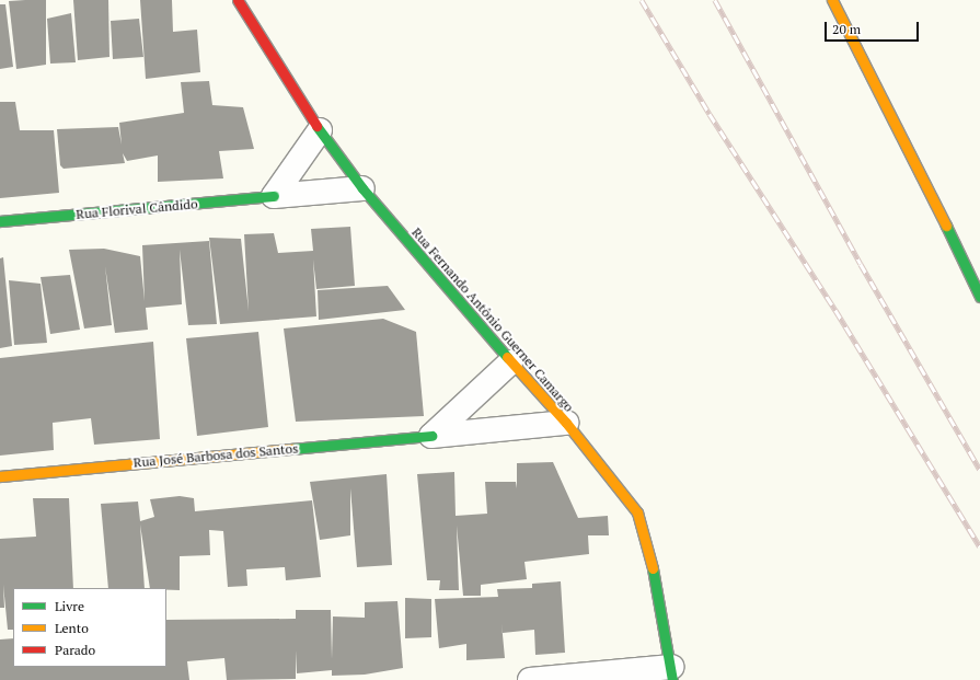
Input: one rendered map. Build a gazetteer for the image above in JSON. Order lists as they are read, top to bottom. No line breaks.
{"streets":{"street":["Rua Florival Cândido","Rua Fernando Antônio Guerner Camargo","Rua José Barbosa dos Santos"]},"crossings":[["Rua Florival Cândido","Rua Fernando Antônio Guerner Camargo"],["Rua Fernando Antônio Guerner Camargo","Rua José Barbosa dos Santos"]],"legend":["Livre","Lento","Parado"],"scale_bar":"20 m"}
